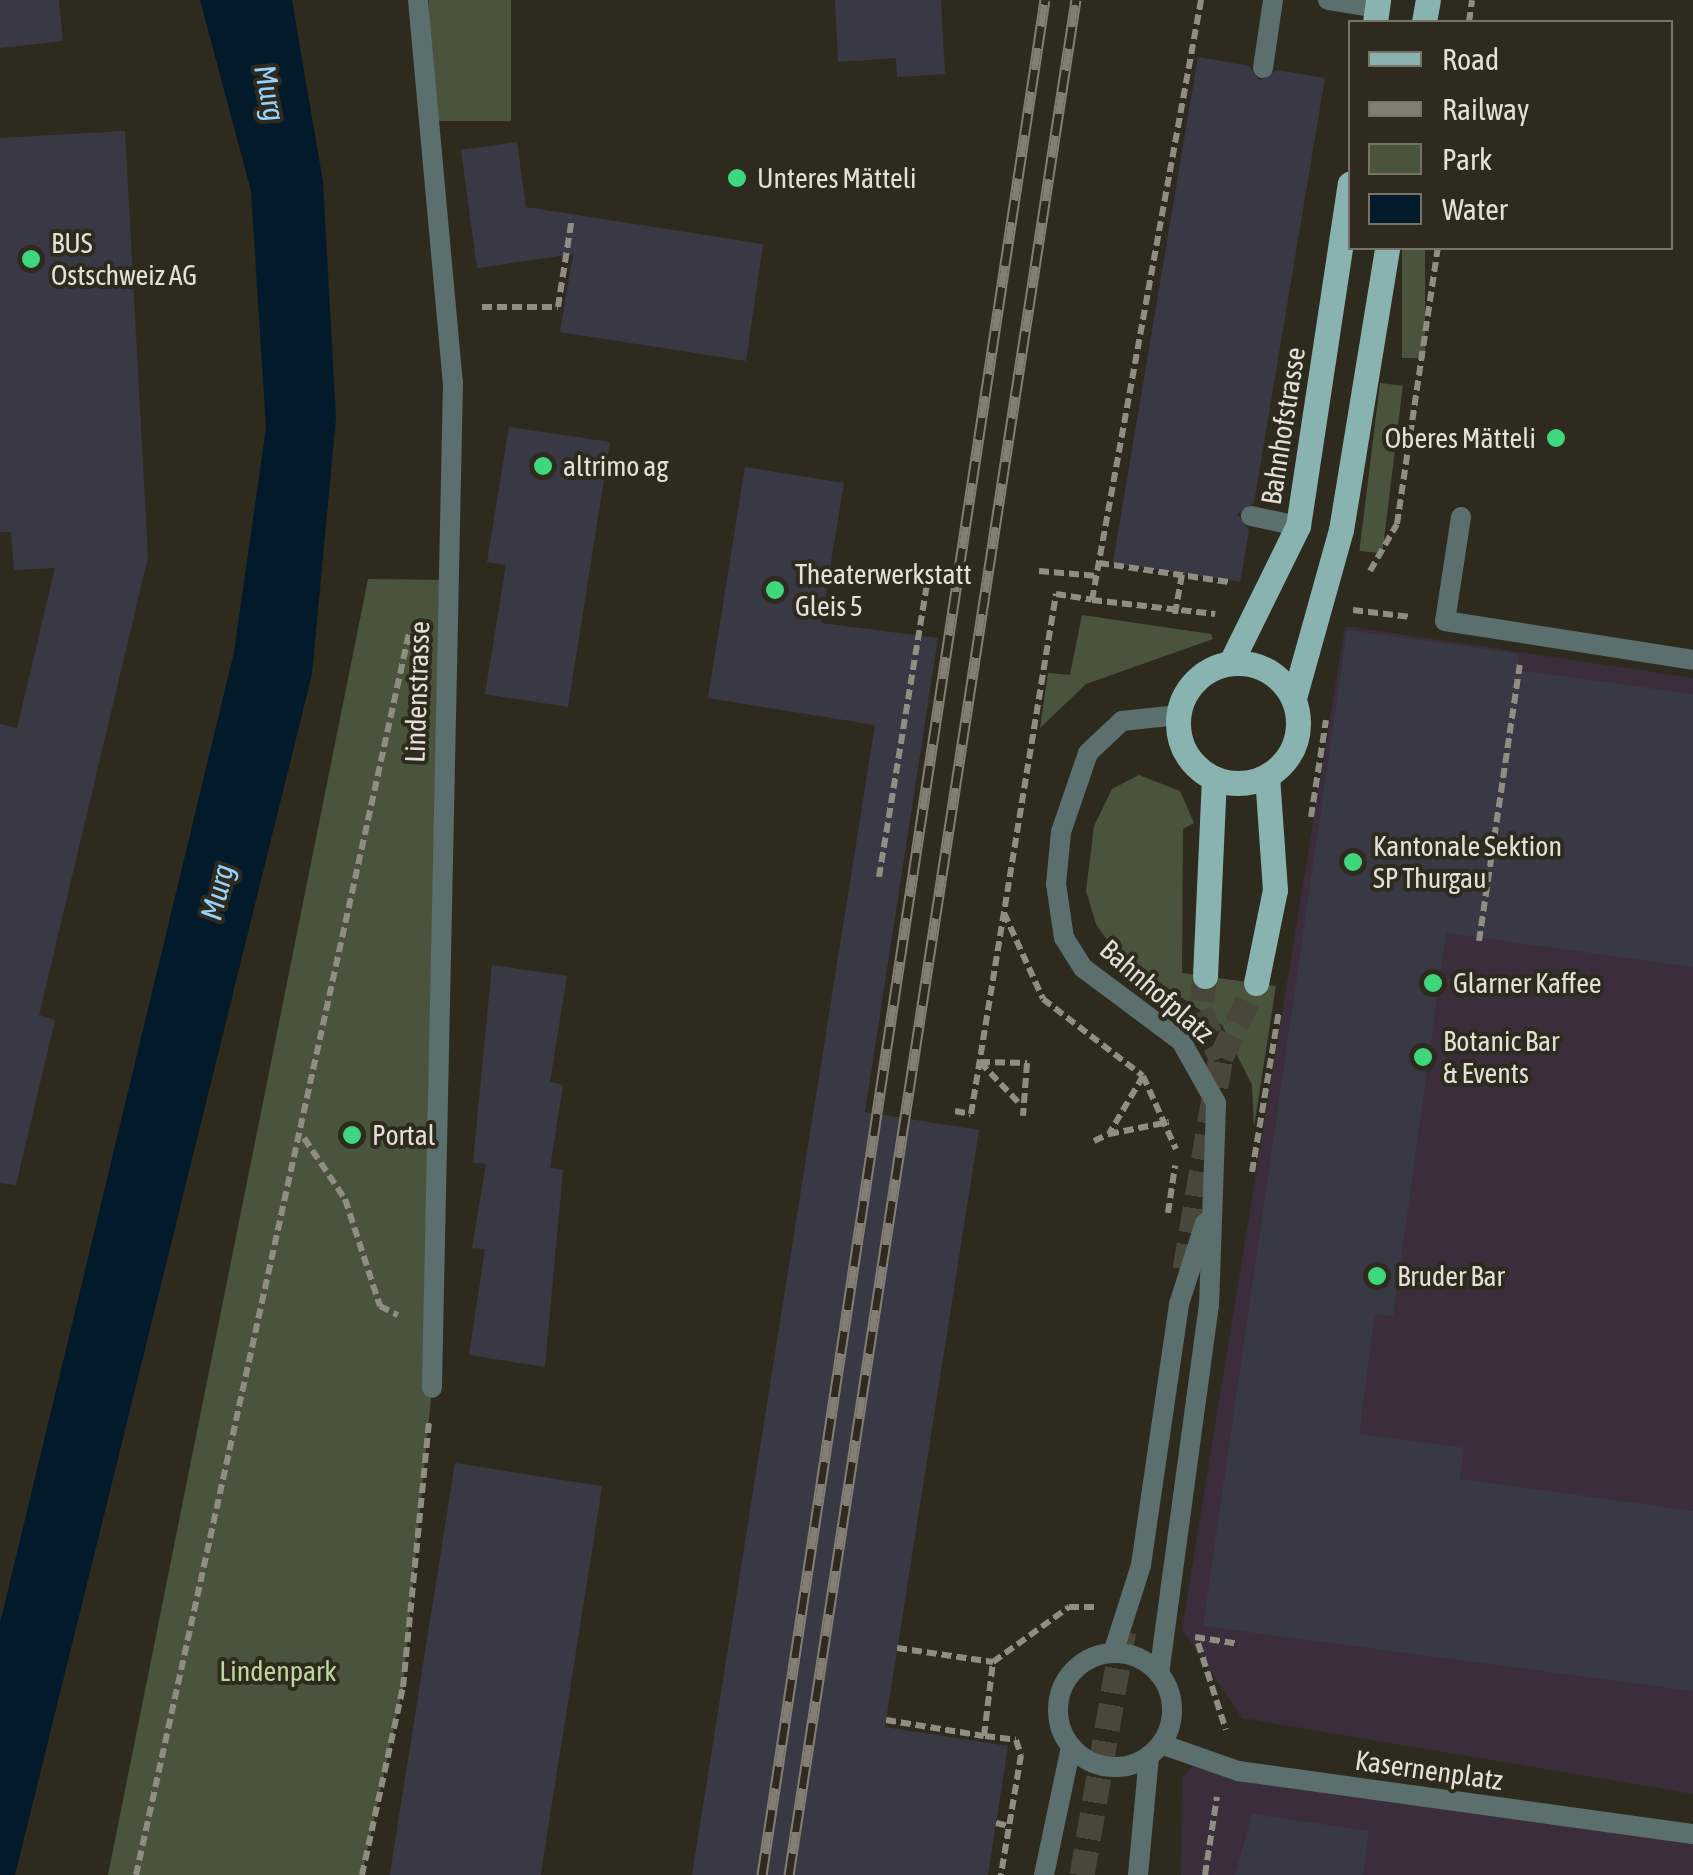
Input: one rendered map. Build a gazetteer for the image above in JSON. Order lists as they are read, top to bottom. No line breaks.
{"streets":{"main road":["Bahnhofstrasse"],"street":["Lindenstrasse","Bahnhofplatz","Kasernenplatz"]},"crossings":[["Bahnhofstrasse","Bahnhofplatz"],["Bahnhofplatz","Kasernenplatz"]],"water":["Murg"],"parks":["Lindenpark"],"places":["Unteres Mätteli","BUS Ostschweiz AG","Oberes Mätteli","altrimo ag","Theaterwerkstatt Gleis 5","Kantonale Sektion SP Thurgau","Glarner Kaffee","Botanic Bar & Events","Portal","Bruder Bar"],"legend":["Road","Railway","Park","Water"]}
